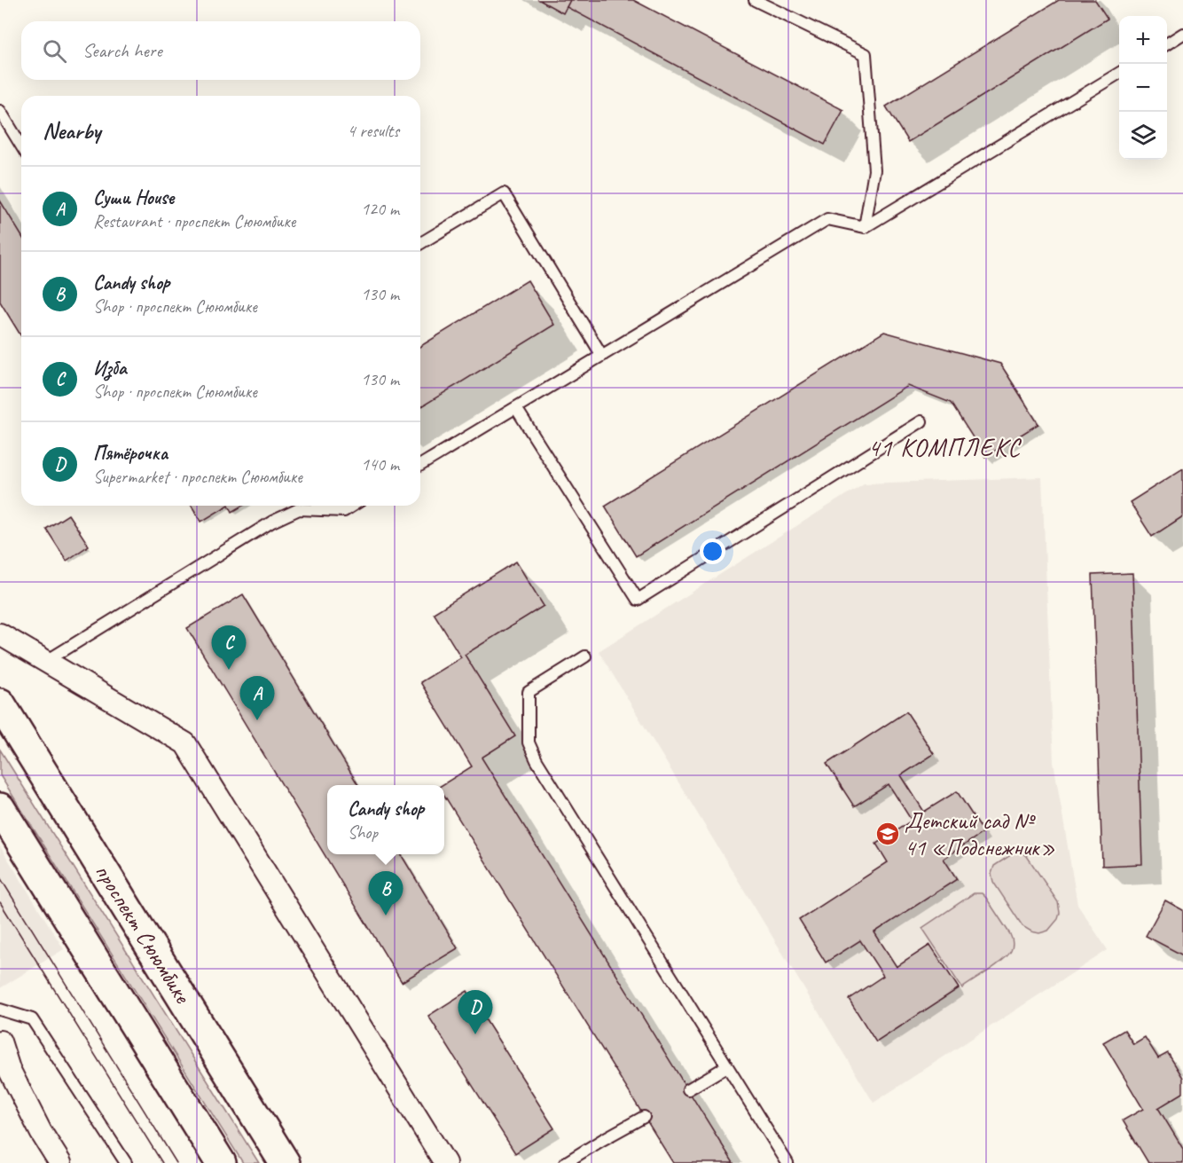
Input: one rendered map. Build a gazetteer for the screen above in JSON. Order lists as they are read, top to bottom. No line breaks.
{"streets":{"main road":["проспект Сююмбике"]},"districts":["41 КОМПЛЕКС"],"places":{"school or university":["Детский сад № 41 «Подснежник»"]},"page":{"map_buttons":["+","−"],"search":"Search here","heading":["Nearby","4 results"],"list":[{"mark":"A","name":"Суши House","note":"Restaurant · проспект Сююмбике","value":"120 m"},{"mark":"B","name":"Candy shop","note":"Shop · проспект Сююмбике","value":"130 m"},{"mark":"C","name":"Изба","note":"Shop · проспект Сююмбике","value":"130 m"},{"mark":"D","name":"Пятёрочка","note":"Supermarket · проспект Сююмбике","value":"140 m"}],"pins":["C","A","B","D"],"popup":["Candy shop","Shop"]}}
